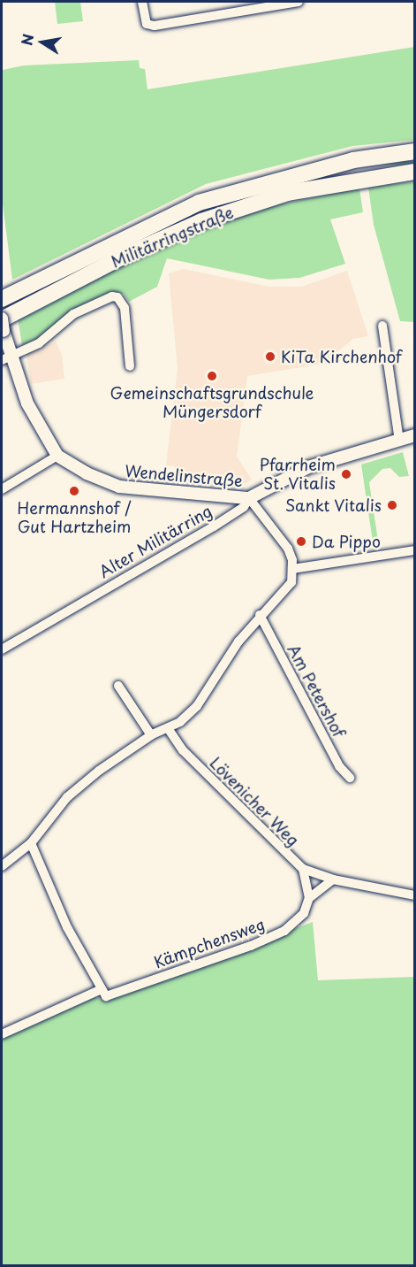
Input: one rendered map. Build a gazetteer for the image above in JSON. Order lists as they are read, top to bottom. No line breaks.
{"streets":{"highway":["Militärringstraße"],"street":["Wendelinstraße","Alter Militärring","Am Petershof","Lövenicher Weg","Kämpchensweg"]},"crossings":[["Militärringstraße","Wendelinstraße"],["Wendelinstraße","Alter Militärring"]],"places":["KiTa Kirchenhof","Gemeinschaftsgrundschule Müngersdorf","Pfarrheim St. Vitalis","Hermannshof / Gut Hartzheim","Sankt Vitalis","Da Pippo"],"north":"left"}
